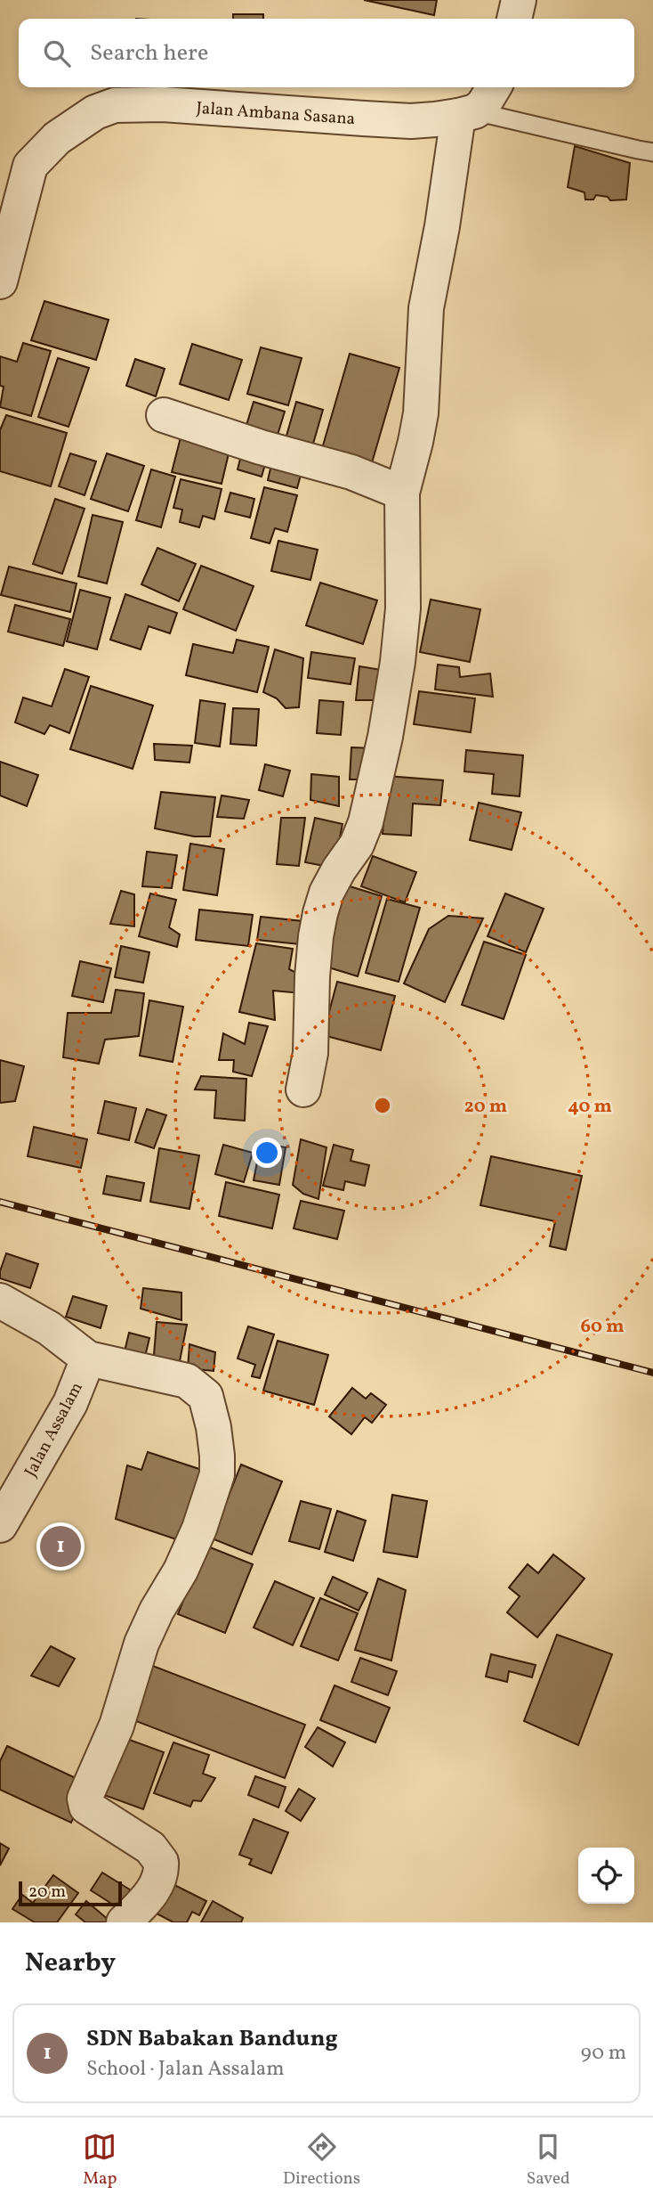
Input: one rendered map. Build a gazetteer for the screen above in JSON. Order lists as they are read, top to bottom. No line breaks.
{"streets":{"street":["Jalan Ambana Sasana","Jalan Assalam"]},"scale_bar":"20 m","page":{"search":"Search here","pins":"1","scale":"20 m","heading":"Nearby","list":[{"mark":"1","name":"SDN Babakan Bandung","note":"School · Jalan Assalam","value":"90 m"}],"nav":["Map","Directions","Saved"]},"rings":["20 m","40 m","60 m"]}
